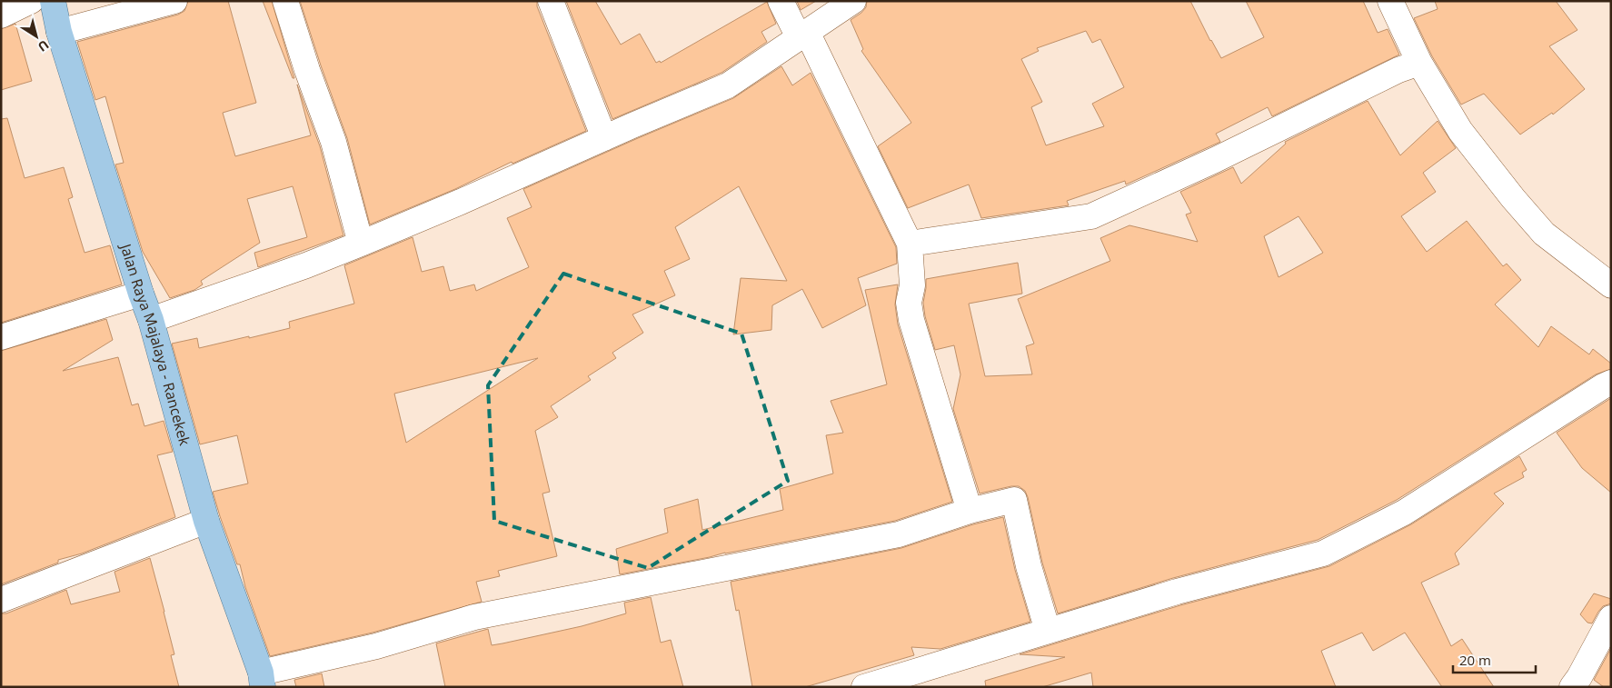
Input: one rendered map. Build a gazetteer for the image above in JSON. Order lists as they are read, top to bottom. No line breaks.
{"streets":{"main road":["Jalan Raya Majalaya - Rancekek"]},"scale_bar":"20 m","north":"bottom right"}
